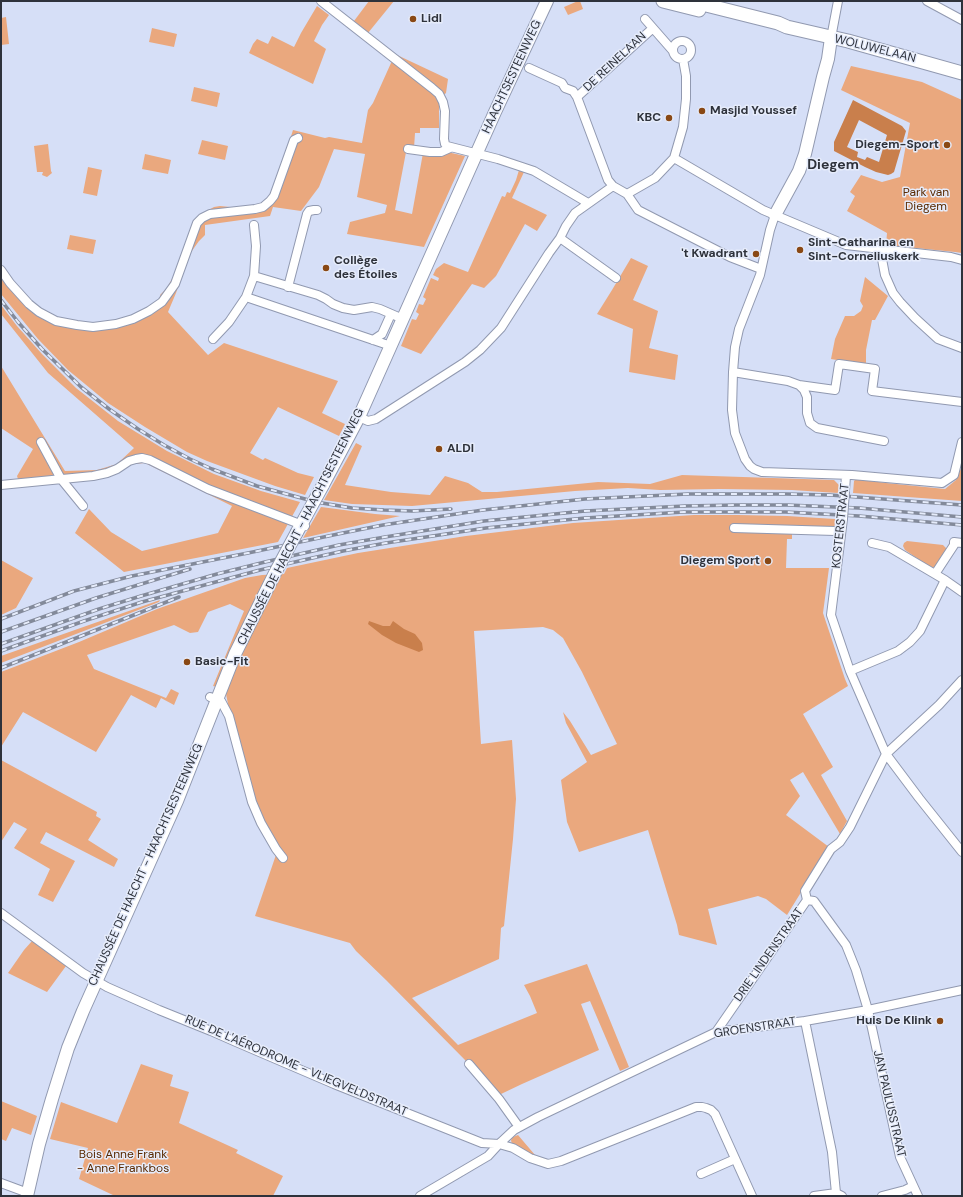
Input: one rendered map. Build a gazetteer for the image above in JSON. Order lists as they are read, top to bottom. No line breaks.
{"streets":{"main road":["WOLUWELAAN","HAACHTSESTEENWEG","CHAUSSÉE DE HAECHT - HAACHTSESTEENWEG"],"street":["DE REINELAAN","KOSTERSTRAAT","DRIE LINDENSTRAAT","GROENSTRAAT","RUE DE L'AÉRODROME - VLIEGVELDSTRAAT","JAN PAULUSSTRAAT"]},"crossings":[["HAACHTSESTEENWEG","CHAUSSÉE DE HAECHT - HAACHTSESTEENWEG"],["KOSTERSTRAAT","DRIE LINDENSTRAAT"],["CHAUSSÉE DE HAECHT - HAACHTSESTEENWEG","RUE DE L'AÉRODROME - VLIEGVELDSTRAAT"],["DRIE LINDENSTRAAT","GROENSTRAAT"],["DRIE LINDENSTRAAT","JAN PAULUSSTRAAT"],["GROENSTRAAT","RUE DE L'AÉRODROME - VLIEGVELDSTRAAT"],["GROENSTRAAT","JAN PAULUSSTRAAT"]],"districts":["Diegem"],"parks":["Park van Diegem","Bois Anne Frank - Anne Frankbos"],"places":["Lidl","Masjid Youssef","KBC","Diegem-Sport","Sint-Catharina en Sint-Corneliuskerk","'t Kwadrant","Collège des Étoiles","ALDI","Diegem Sport","Basic-Fit","Huis De Klink"]}
